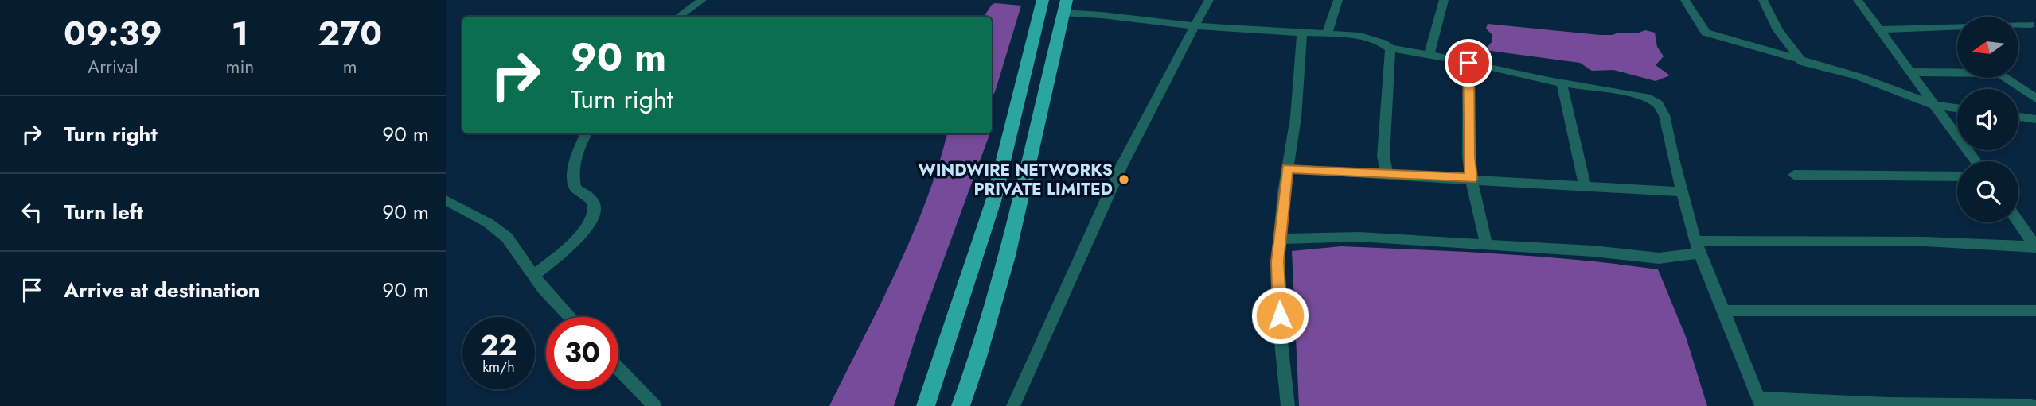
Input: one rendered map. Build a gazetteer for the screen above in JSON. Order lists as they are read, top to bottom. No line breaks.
{"places":["WINDWIRE NETWORKS PRIVATE LIMITED"],"north":"left","page":{"eta":["09:39","Arrival","1","min","270","m"],"turn":["90 m","Turn right"],"list":[{"name":"Turn right","value":"90 m"},{"name":"Turn left","value":"90 m"},{"name":"Arrive at destination","value":"90 m"}],"speed":"22 km/h","limit":"30"}}
